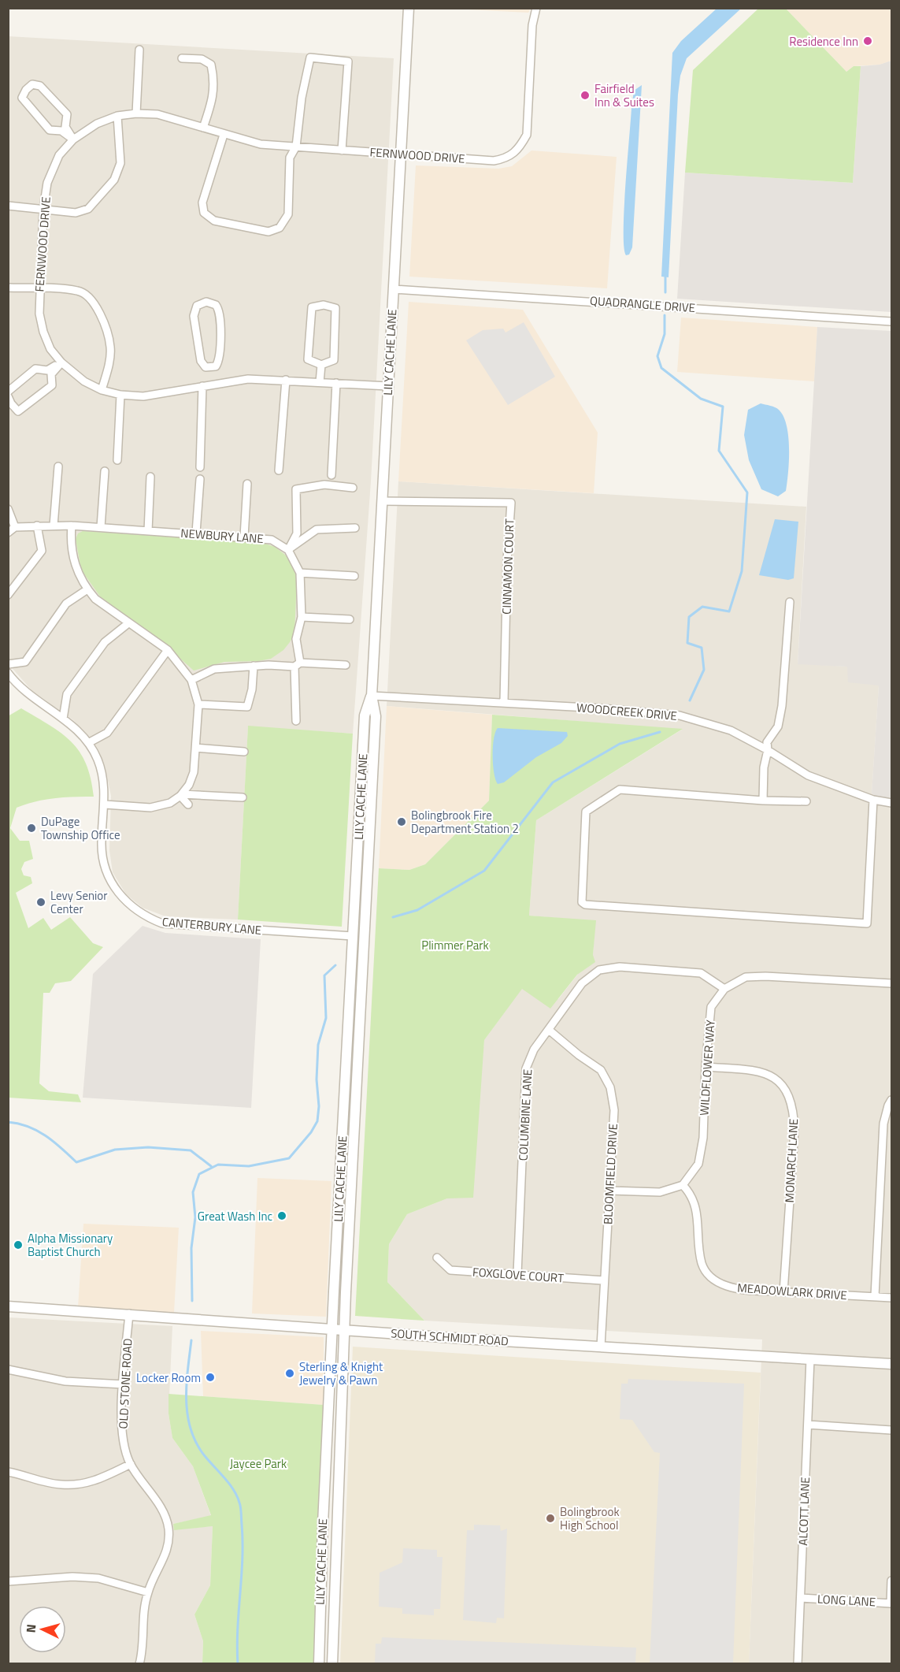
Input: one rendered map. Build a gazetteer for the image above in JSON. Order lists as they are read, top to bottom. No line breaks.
{"streets":{"street":["FERNWOOD DRIVE","QUADRANGLE DRIVE","LILY CACHE LANE","NEWBURY LANE","CINNAMON COURT","WOODCREEK DRIVE","CANTERBURY LANE","WILDFLOWER WAY","COLUMBINE LANE","MONARCH LANE","BLOOMFIELD DRIVE","FOXGLOVE COURT","MEADOWLARK DRIVE","SOUTH SCHMIDT ROAD","OLD STONE ROAD","ALCOTT LANE","LONG LANE"]},"crossings":[["FERNWOOD DRIVE","LILY CACHE LANE"],["QUADRANGLE DRIVE","LILY CACHE LANE"],["LILY CACHE LANE","CINNAMON COURT"],["LILY CACHE LANE","WOODCREEK DRIVE"],["LILY CACHE LANE","CANTERBURY LANE"],["LILY CACHE LANE","SOUTH SCHMIDT ROAD"],["CINNAMON COURT","WOODCREEK DRIVE"],["WILDFLOWER WAY","COLUMBINE LANE"],["WILDFLOWER WAY","MONARCH LANE"],["WILDFLOWER WAY","MEADOWLARK DRIVE"],["COLUMBINE LANE","BLOOMFIELD DRIVE"],["COLUMBINE LANE","FOXGLOVE COURT"],["MONARCH LANE","MEADOWLARK DRIVE"],["BLOOMFIELD DRIVE","FOXGLOVE COURT"],["BLOOMFIELD DRIVE","SOUTH SCHMIDT ROAD"],["SOUTH SCHMIDT ROAD","OLD STONE ROAD"],["SOUTH SCHMIDT ROAD","ALCOTT LANE"],["ALCOTT LANE","LONG LANE"]],"parks":["Plimmer Park","Jaycee Park"],"places":["Residence Inn","Fairfield Inn & Suites","Bolingbrook Fire Department Station 2","DuPage Township Office","Levy Senior Center","Great Wash Inc","Alpha Missionary Baptist Church","Sterling & Knight Jewelry & Pawn","Locker Room","Bolingbrook High School"],"north":"left"}
